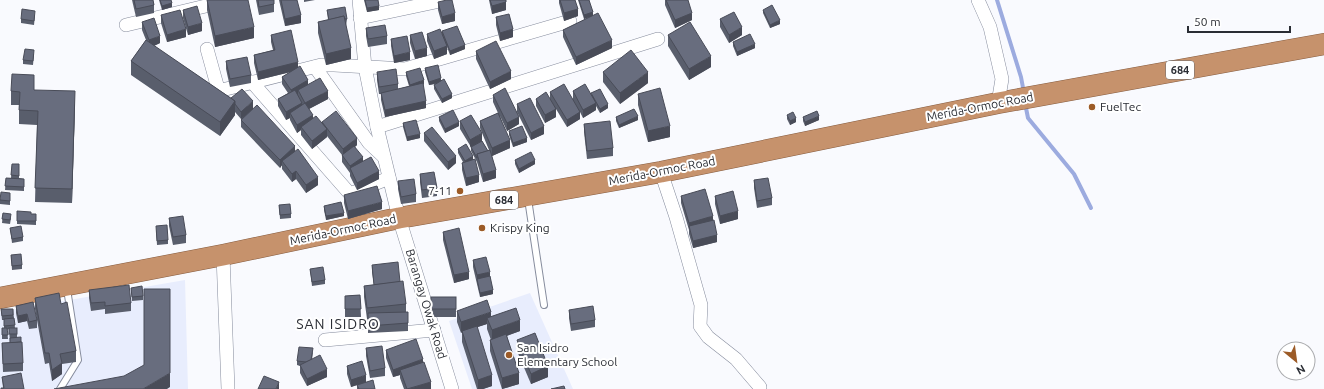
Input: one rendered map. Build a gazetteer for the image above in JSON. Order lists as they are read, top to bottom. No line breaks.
{"streets":{"highway":["684","Merida-Ormoc Road"],"street":["Barangay Owak Road"]},"crossings":[["Merida-Ormoc Road","Barangay Owak Road"]],"districts":["SAN ISIDRO"],"places":["FuelTec","7-11","Krispy King","San Isidro Elementary School"],"scale_bar":"50 m","north":"bottom right"}
